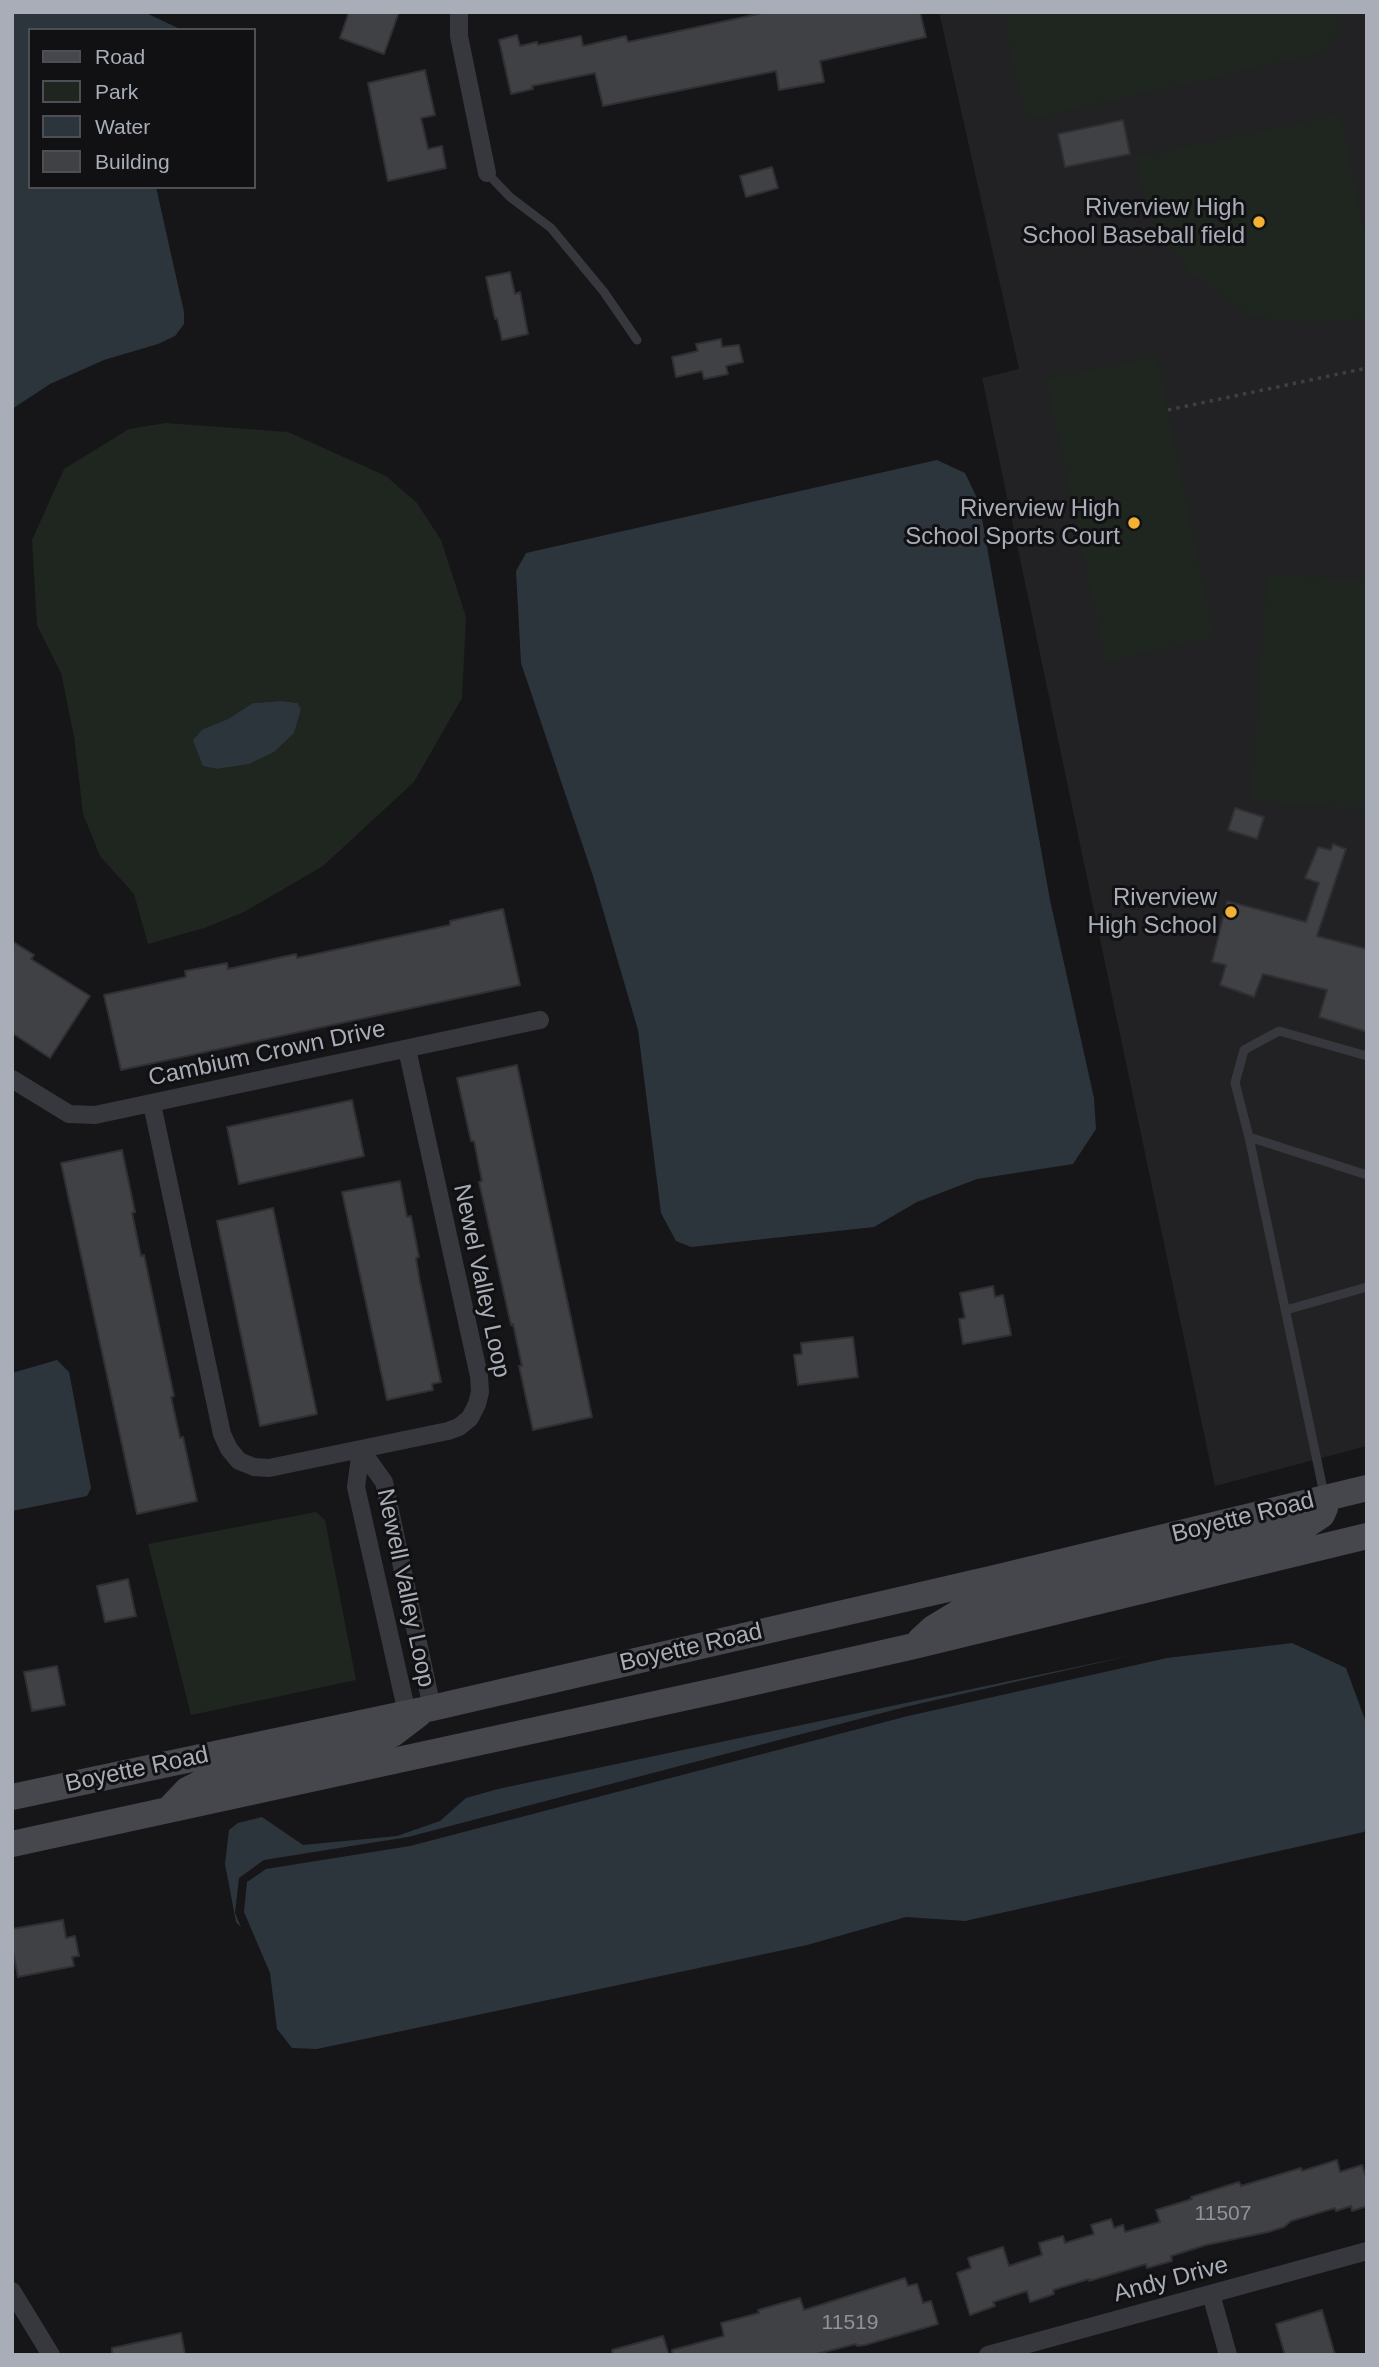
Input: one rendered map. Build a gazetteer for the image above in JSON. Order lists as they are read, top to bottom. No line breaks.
{"streets":{"main road":["Boyette Road"],"street":["Cambium Crown Drive","Newel Valley Loop","Newell Valley Loop","Andy Drive"]},"crossings":[["Cambium Crown Drive","Newel Valley Loop"],["Newel Valley Loop","Newell Valley Loop"],["Boyette Road","Newell Valley Loop"]],"places":["Riverview High School Baseball field","Riverview High School Sports Court","Riverview High School"],"house_numbers":["11507","11519"],"legend":["Road","Park","Water","Building"]}
